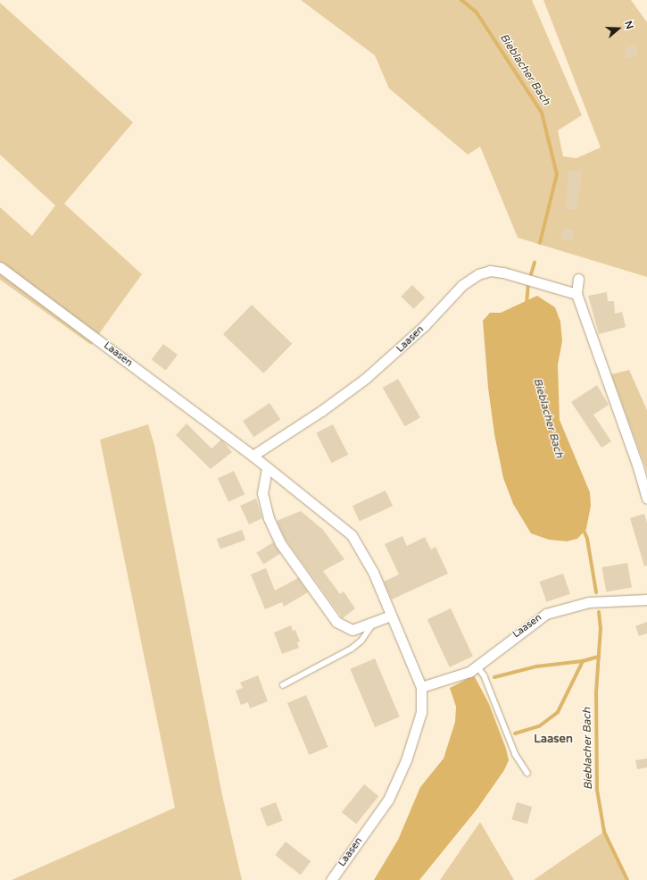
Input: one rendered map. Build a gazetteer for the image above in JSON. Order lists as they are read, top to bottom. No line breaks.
{"streets":{"street":["Laasen"]},"districts":["Laasen"],"water":["Bieblacher Bach"],"north":"right"}
